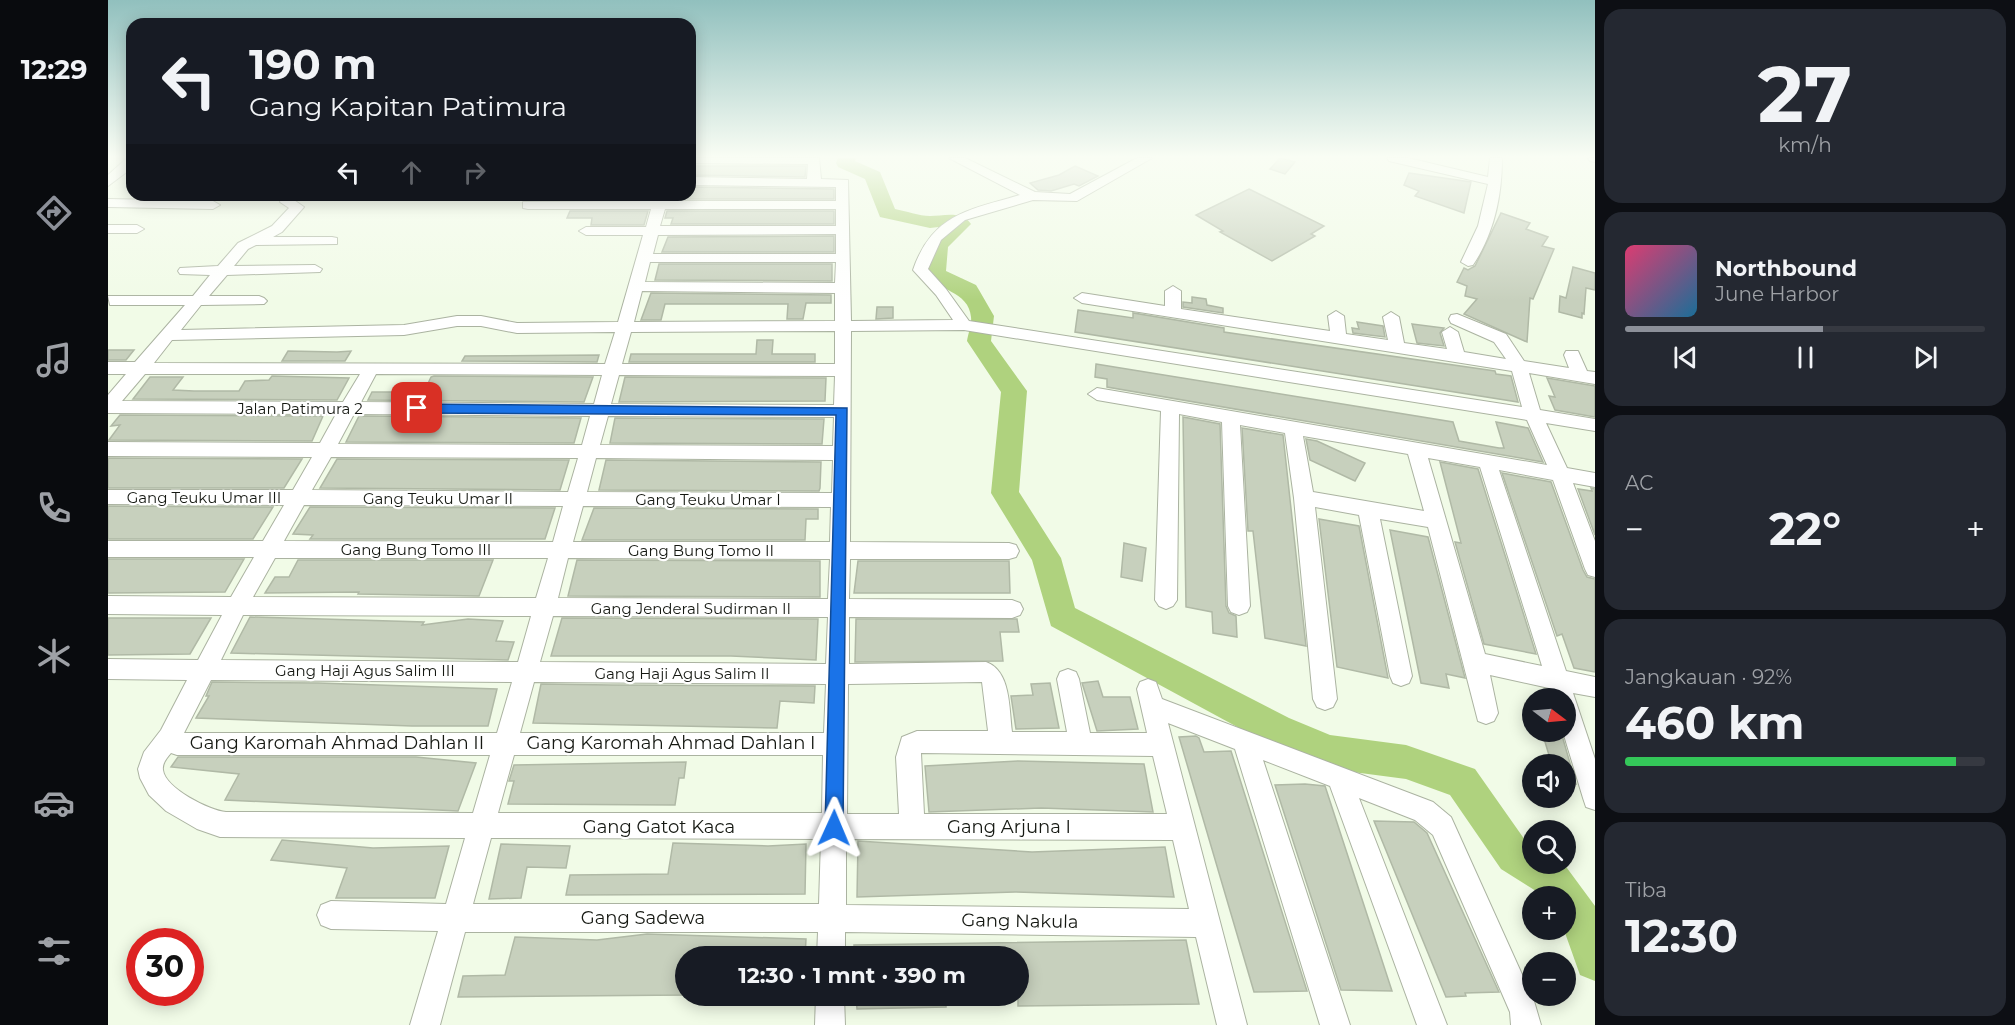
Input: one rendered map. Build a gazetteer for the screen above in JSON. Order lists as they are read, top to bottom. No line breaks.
{"streets":{"street":["Jalan Patimura 2","Gang Teuku Umar III","Gang Teuku Umar II","Gang Teuku Umar I","Gang Bung Tomo III","Gang Bung Tomo II","Gang Jenderal Sudirman II","Gang Haji Agus Salim III","Gang Haji Agus Salim II","Gang Karomah Ahmad Dahlan II","Gang Karomah Ahmad Dahlan I","Gang Gatot Kaca","Gang Arjuna I","Gang Sadewa","Gang Nakula"]},"crossings":[["Gang Teuku Umar III","Gang Teuku Umar II"],["Gang Teuku Umar II","Gang Teuku Umar I"],["Gang Bung Tomo III","Gang Bung Tomo II"],["Gang Haji Agus Salim III","Gang Haji Agus Salim II"],["Gang Karomah Ahmad Dahlan II","Gang Karomah Ahmad Dahlan I"],["Gang Karomah Ahmad Dahlan II","Gang Gatot Kaca"],["Gang Gatot Kaca","Gang Arjuna I"],["Gang Sadewa","Gang Nakula"]],"north":"right","page":{"tabs":"12:29","tile":[["27","km/h"],"AC",["Jangkauan · 92%","460 km"],["Tiba","12:30"]],"turn":["190 m","Gang Kapitan Patimura"],"song":["Northbound","June Harbor"],"heat":["−","22°","+"],"map_buttons":["+","−"],"limit":"30","trip":"12:30 · 1 mnt · 390 m"}}
